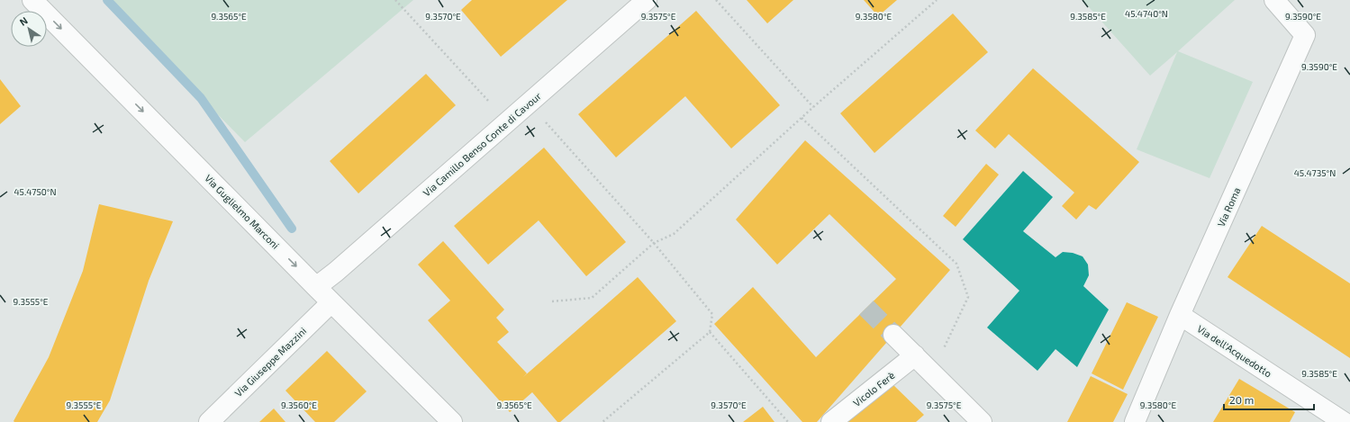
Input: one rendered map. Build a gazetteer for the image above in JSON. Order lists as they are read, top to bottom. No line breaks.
{"streets":{"street":["Via Camillo Benso Conte di Cavour","Via Roma","Via Guglielmo Marconi","Via dell'Acquedotto","Via Giuseppe Mazzini","Vicolo Ferè"]},"crossings":[["Via Camillo Benso Conte di Cavour","Via Guglielmo Marconi"],["Via Roma","Via dell'Acquedotto"],["Via Guglielmo Marconi","Via Giuseppe Mazzini"]],"one_way":["Via Guglielmo Marconi"],"scale_bar":"20 m","north":"top left","coordinates":["45.4740°N","9.3590°E","9.3565°E","9.3570°E","9.3575°E","9.3580°E","9.3585°E","45.4735°N","45.4750°N","9.3555°E","9.3560°E"]}
